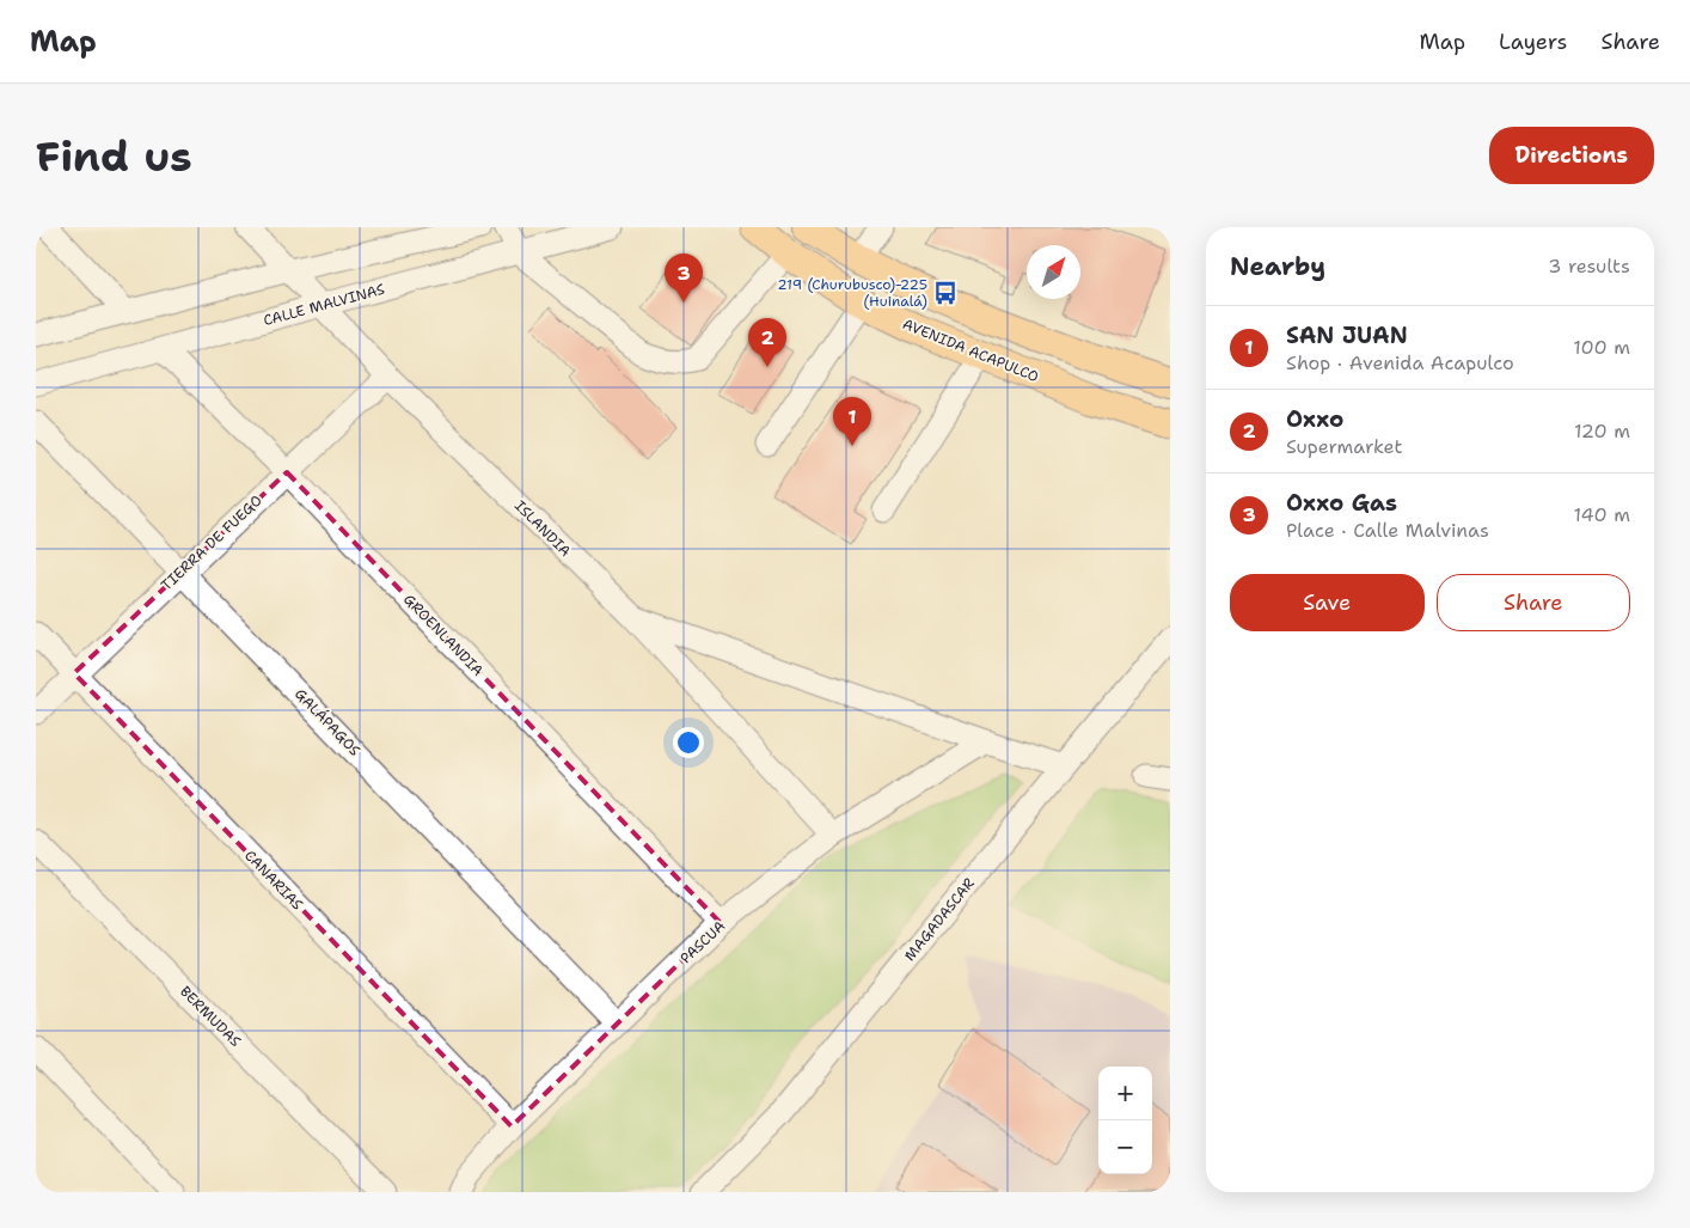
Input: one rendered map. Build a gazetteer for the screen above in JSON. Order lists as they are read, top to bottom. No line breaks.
{"streets":{"main road":["AVENIDA ACAPULCO"],"street":["CALLE MALVINAS","ISLANDIA","TIERRA DE FUEGO","GROENLANDIA","GALÁPAGOS","CANARIAS","MAGADASCAR","PASCUA","BERMUDAS"]},"crossings":[["CALLE MALVINAS","ISLANDIA"],["CALLE MALVINAS","GROENLANDIA"],["ISLANDIA","TIERRA DE FUEGO"],["ISLANDIA","PASCUA"],["TIERRA DE FUEGO","GROENLANDIA"],["TIERRA DE FUEGO","GALÁPAGOS"],["TIERRA DE FUEGO","CANARIAS"],["GROENLANDIA","PASCUA"],["GALÁPAGOS","PASCUA"],["CANARIAS","PASCUA"]],"places":{"bus stop":["219 (Churubusco)-225 (Huinalá)"]},"north":"top right","page":{"header":"Map","nav":["Map","Layers","Share"],"buttons":["Directions",["Save","Share"]],"title":"Find us","heading":["Nearby","3 results"],"pins":["3","2","1"],"list":[{"mark":"1","name":"SAN JUAN","note":"Shop · Avenida Acapulco","value":"100 m"},{"mark":"2","name":"Oxxo","note":"Supermarket","value":"120 m"},{"mark":"3","name":"Oxxo Gas","note":"Place · Calle Malvinas","value":"140 m"}],"map_buttons":["+","−"]}}
